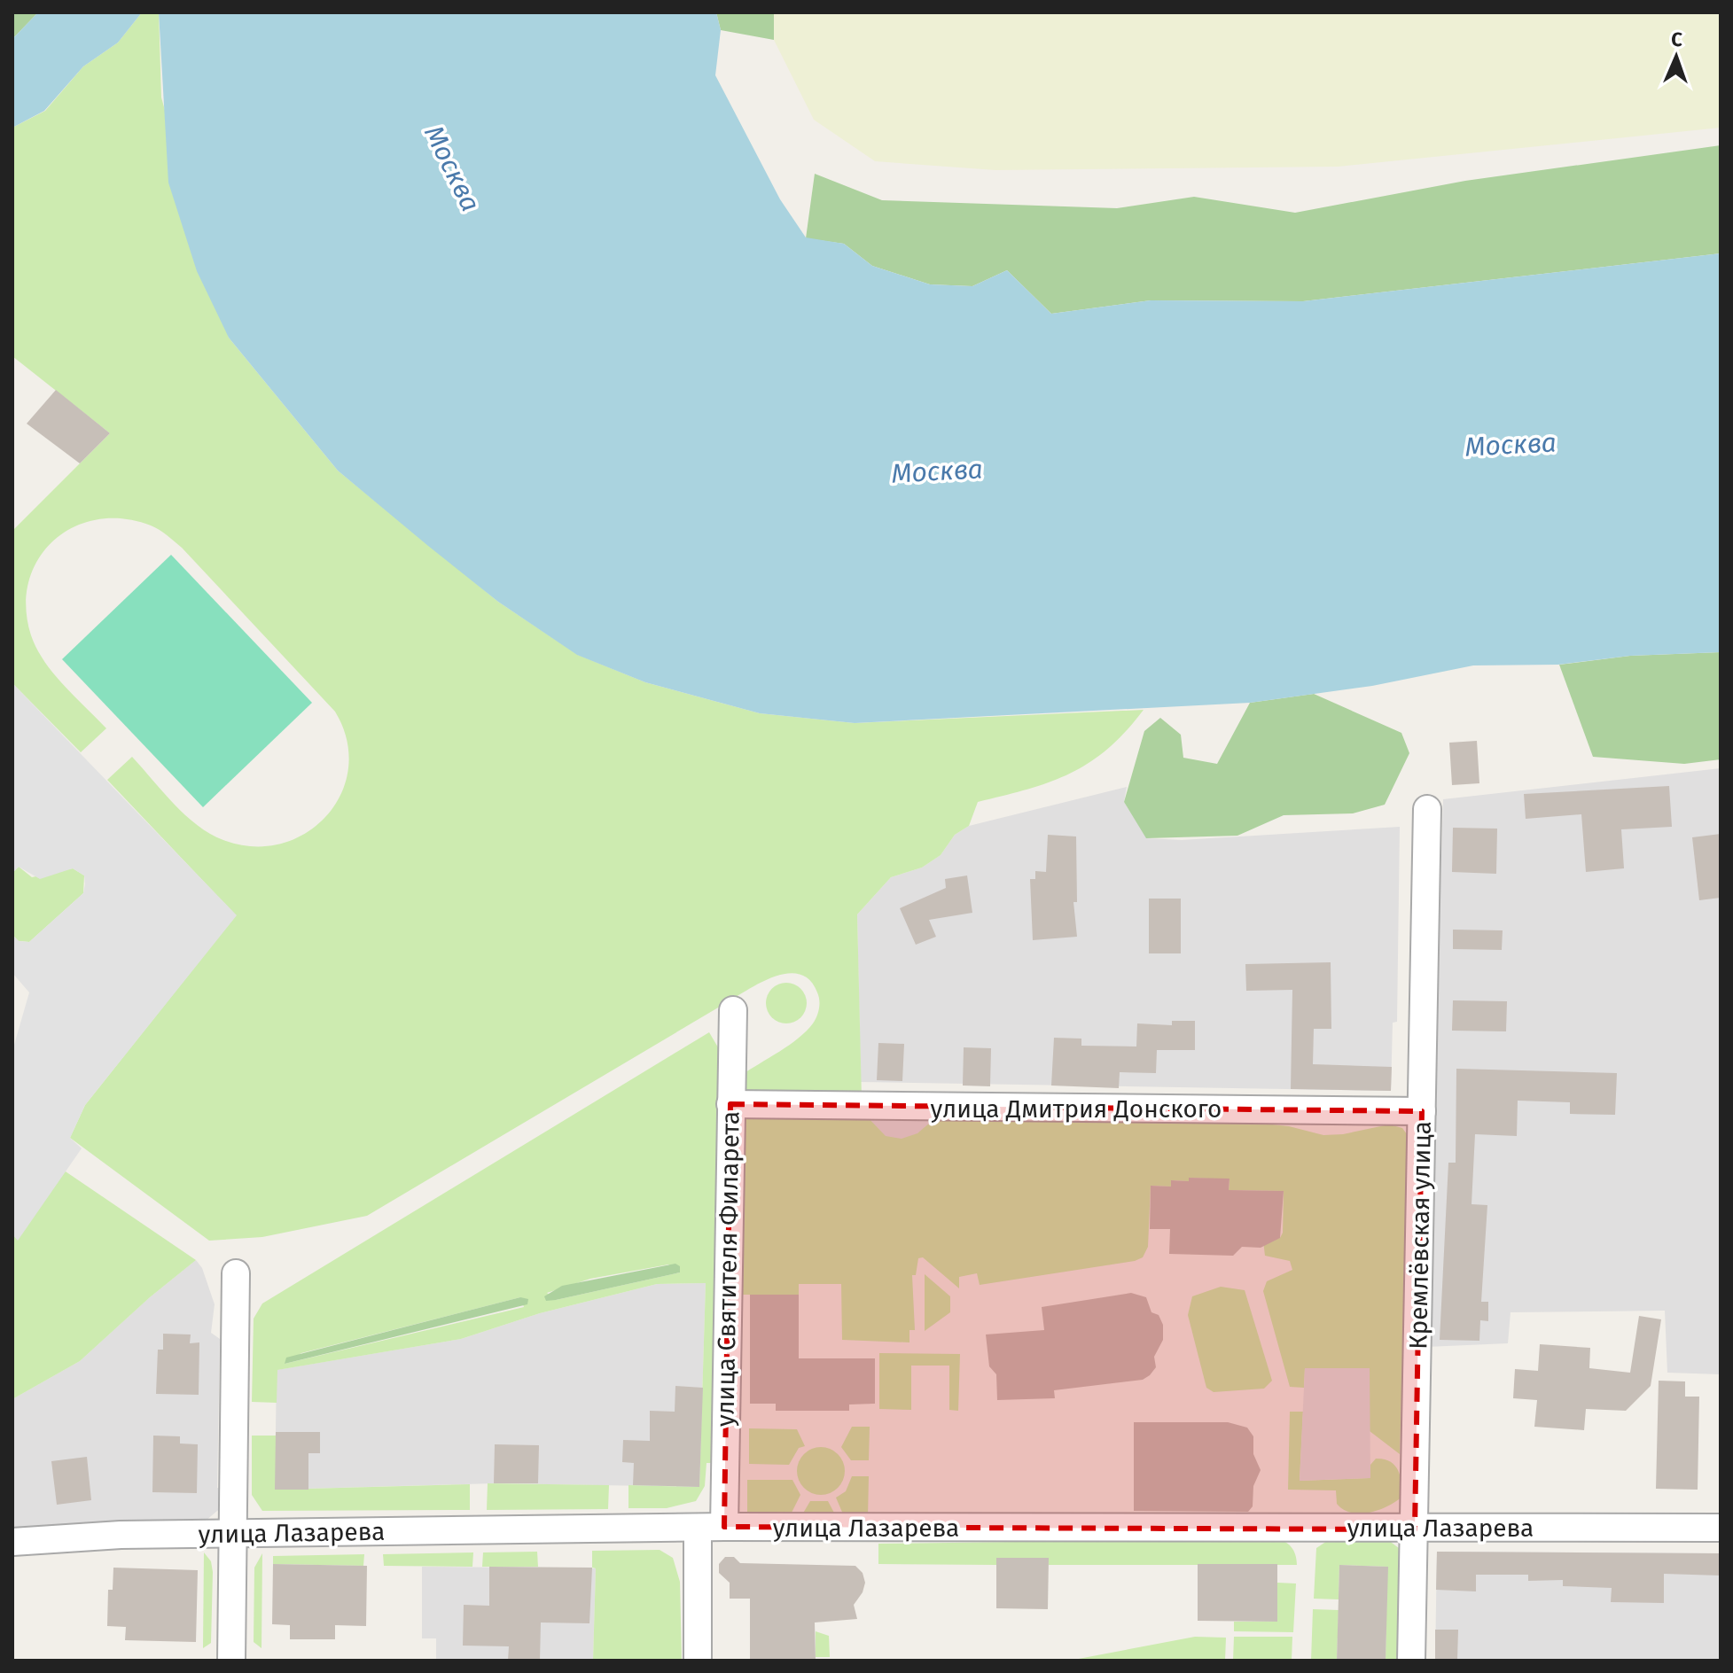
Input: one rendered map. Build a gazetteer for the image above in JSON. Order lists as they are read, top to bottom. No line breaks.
{"streets":{"street":["улица Дмитрия Донского","Кремлёвская улица","улица Святителя Филарета","улица Лазарева"]},"crossings":[["улица Дмитрия Донского","Кремлёвская улица"],["улица Дмитрия Донского","улица Святителя Филарета"],["Кремлёвская улица","улица Лазарева"],["улица Святителя Филарета","улица Лазарева"]],"water":["Москва"],"north":"top"}
